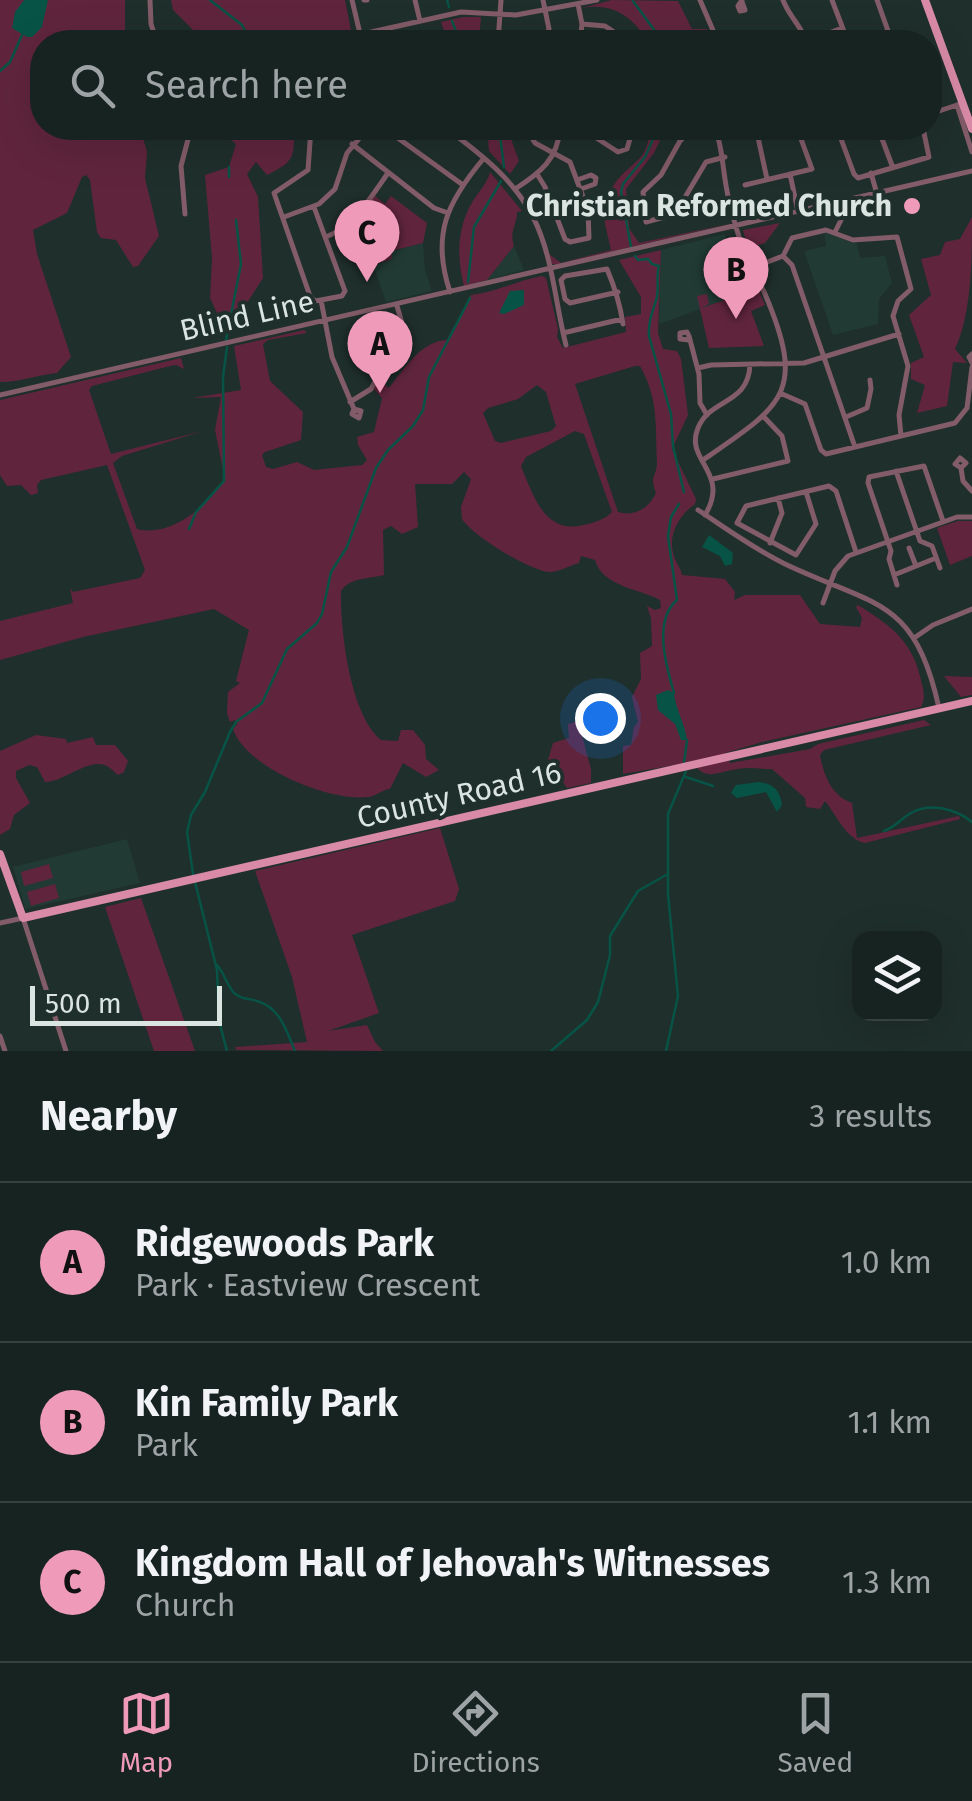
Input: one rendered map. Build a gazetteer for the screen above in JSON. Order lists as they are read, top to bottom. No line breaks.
{"streets":{"main road":["County Road 16"],"street":["Blind Line"]},"places":["Christian Reformed Church"],"scale_bar":"500 m","page":{"search":"Search here","pins":["C","B","A"],"scale":"500 m","heading":["Nearby","3 results"],"list":[{"mark":"A","name":"Ridgewoods Park","note":"Park · Eastview Crescent","value":"1.0 km"},{"mark":"B","name":"Kin Family Park","note":"Park","value":"1.1 km"},{"mark":"C","name":"Kingdom Hall of Jehovah's Witnesses","note":"Church","value":"1.3 km"}],"nav":["Map","Directions","Saved"]}}
